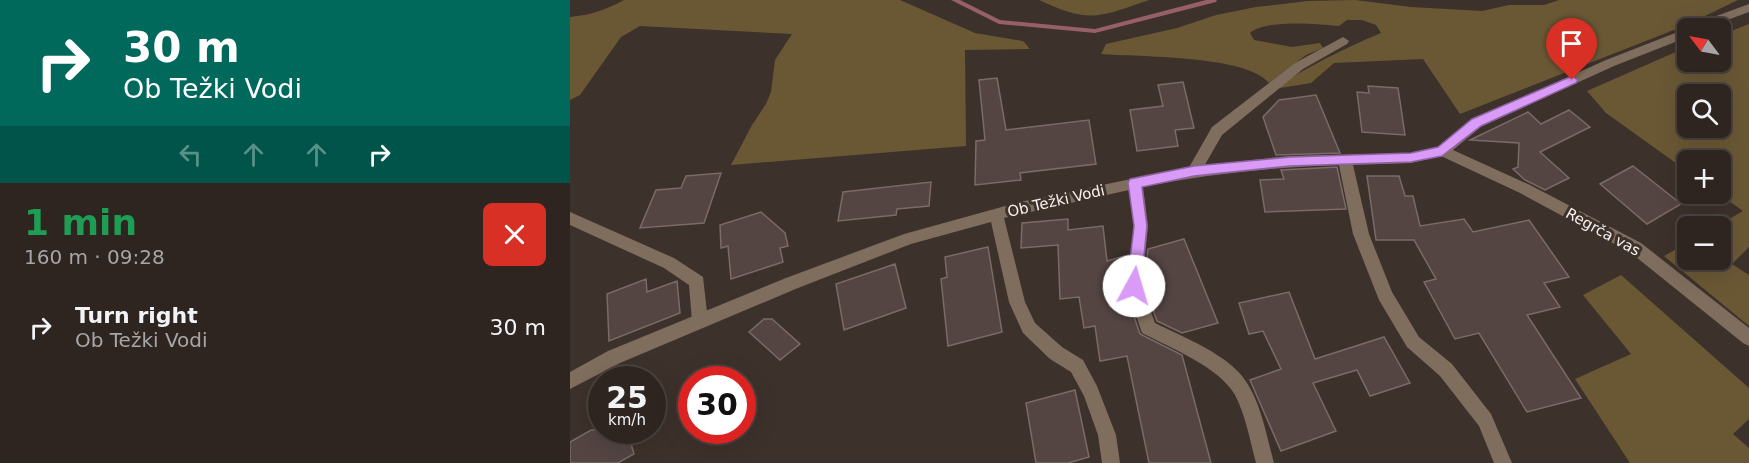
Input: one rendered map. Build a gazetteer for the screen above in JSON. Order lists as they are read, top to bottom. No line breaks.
{"streets":{"street":["Ob Težki Vodi","Regrča vas"]},"crossings":[["Ob Težki Vodi","Regrča vas"]],"north":"top left","page":{"turn":["30 m","Ob Težki Vodi"],"map_buttons":["+","−"],"heading":["1 min","160 m · 09:28"],"list":[{"name":"Turn right","note":"Ob Težki Vodi","value":"30 m"}],"speed":"25 km/h","limit":"30"}}
